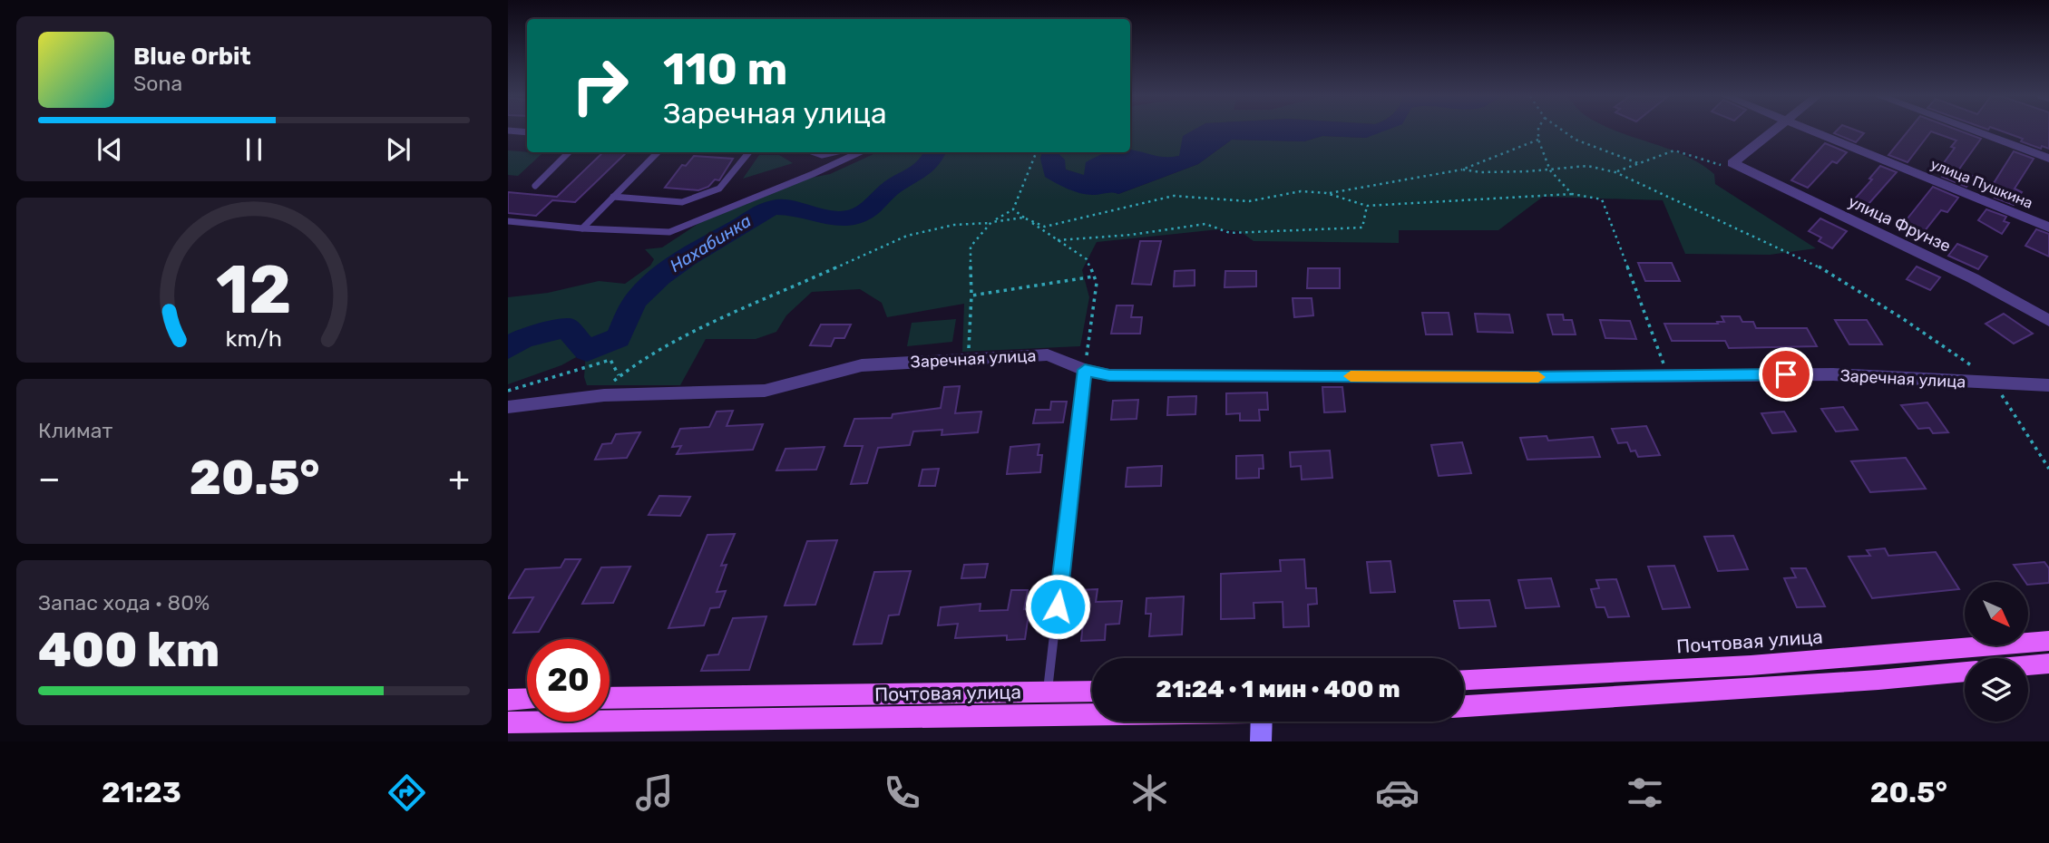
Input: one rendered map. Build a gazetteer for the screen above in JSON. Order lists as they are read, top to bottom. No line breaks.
{"streets":{"main road":["Почтовая улица"],"street":["улица Пушкина","улица Фрунзе","Заречная улица"]},"water":["Нахабинка"],"north":"bottom right","page":{"turn":["110 m","Заречная улица"],"song":["Blue Orbit","Sona"],"tile":["Климат",["Запас хода · 80%","400 km"]],"heat":["−","20.5°","+"],"limit":"20","trip":"21:24 · 1 мин · 400 m","tabs":["21:23","20.5°"],"gauge":["12","km/h"]}}
